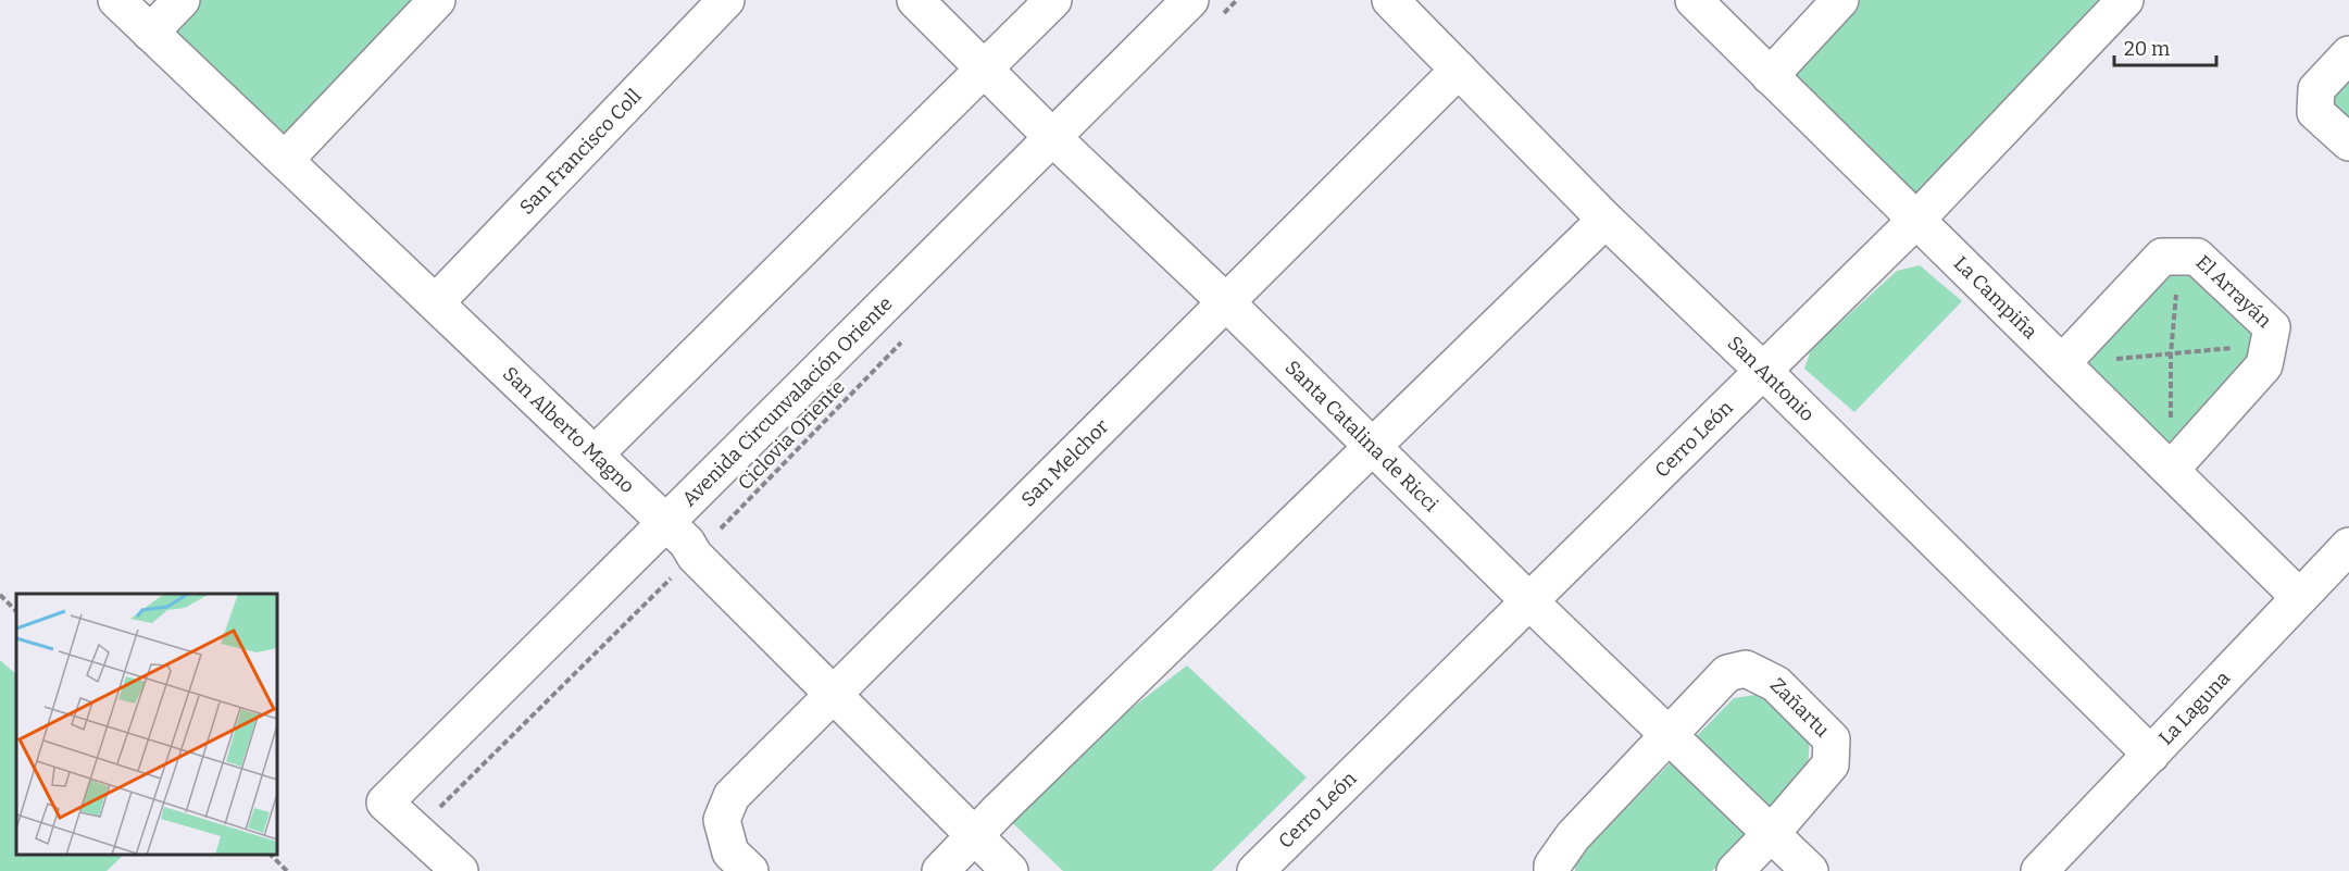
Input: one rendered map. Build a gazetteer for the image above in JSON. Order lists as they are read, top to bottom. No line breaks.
{"streets":{"street":["San Francisco Coll","El Arrayán","La Campiña","San Antonio","Avenida Circunvalación Oriente","San Alberto Magno","Santa Catalina de Ricci","Cerro León","San Melchor","La Laguna","Zañartu"],"path":["Ciclovia Oriente"]},"crossings":[["San Francisco Coll","San Alberto Magno"],["El Arrayán","La Campiña"],["La Campiña","Cerro León"],["La Campiña","La Laguna"],["San Antonio","Cerro León"],["San Antonio","San Melchor"],["San Antonio","La Laguna"],["Avenida Circunvalación Oriente","San Alberto Magno"],["Avenida Circunvalación Oriente","Ciclovia Oriente"],["Avenida Circunvalación Oriente","Santa Catalina de Ricci"],["San Alberto Magno","Ciclovia Oriente"],["San Alberto Magno","San Melchor"],["Santa Catalina de Ricci","Cerro León"],["Santa Catalina de Ricci","San Melchor"],["Santa Catalina de Ricci","Zañartu"]],"scale_bar":"20 m"}
